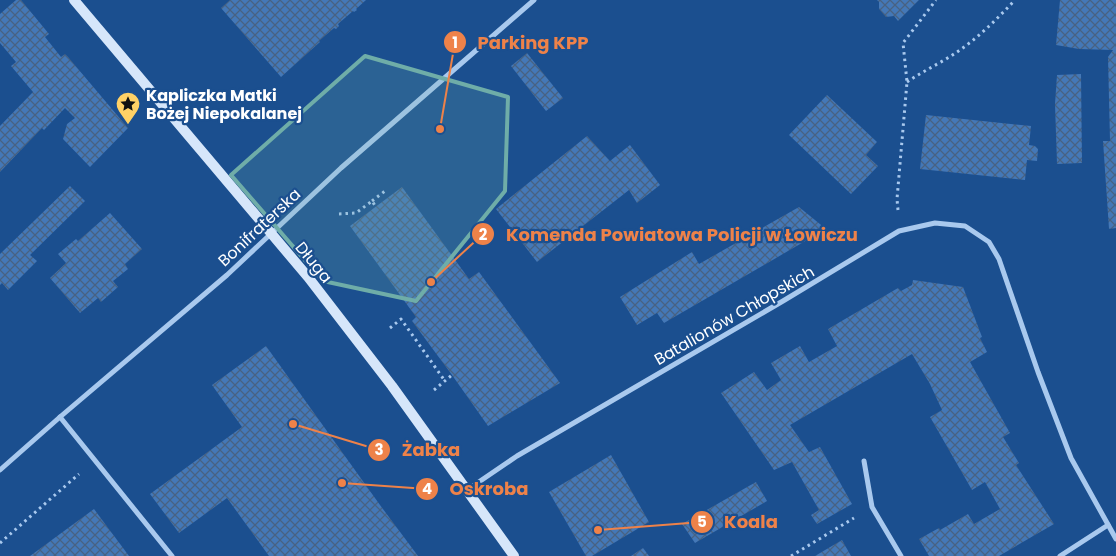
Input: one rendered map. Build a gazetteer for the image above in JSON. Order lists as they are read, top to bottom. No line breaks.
{"streets":{"street":["Bonifraterska","Długa","Batalionów Chłopskich"]},"crossings":[["Bonifraterska","Długa"],["Długa","Batalionów Chłopskich"]],"places":{"place":["Kapliczka Matki Bożej Niepokalanej"],"other":["Parking KPP","Komenda Powiatowa Policji w Łowiczu","Żabka","Oskroba","Koala"]}}
